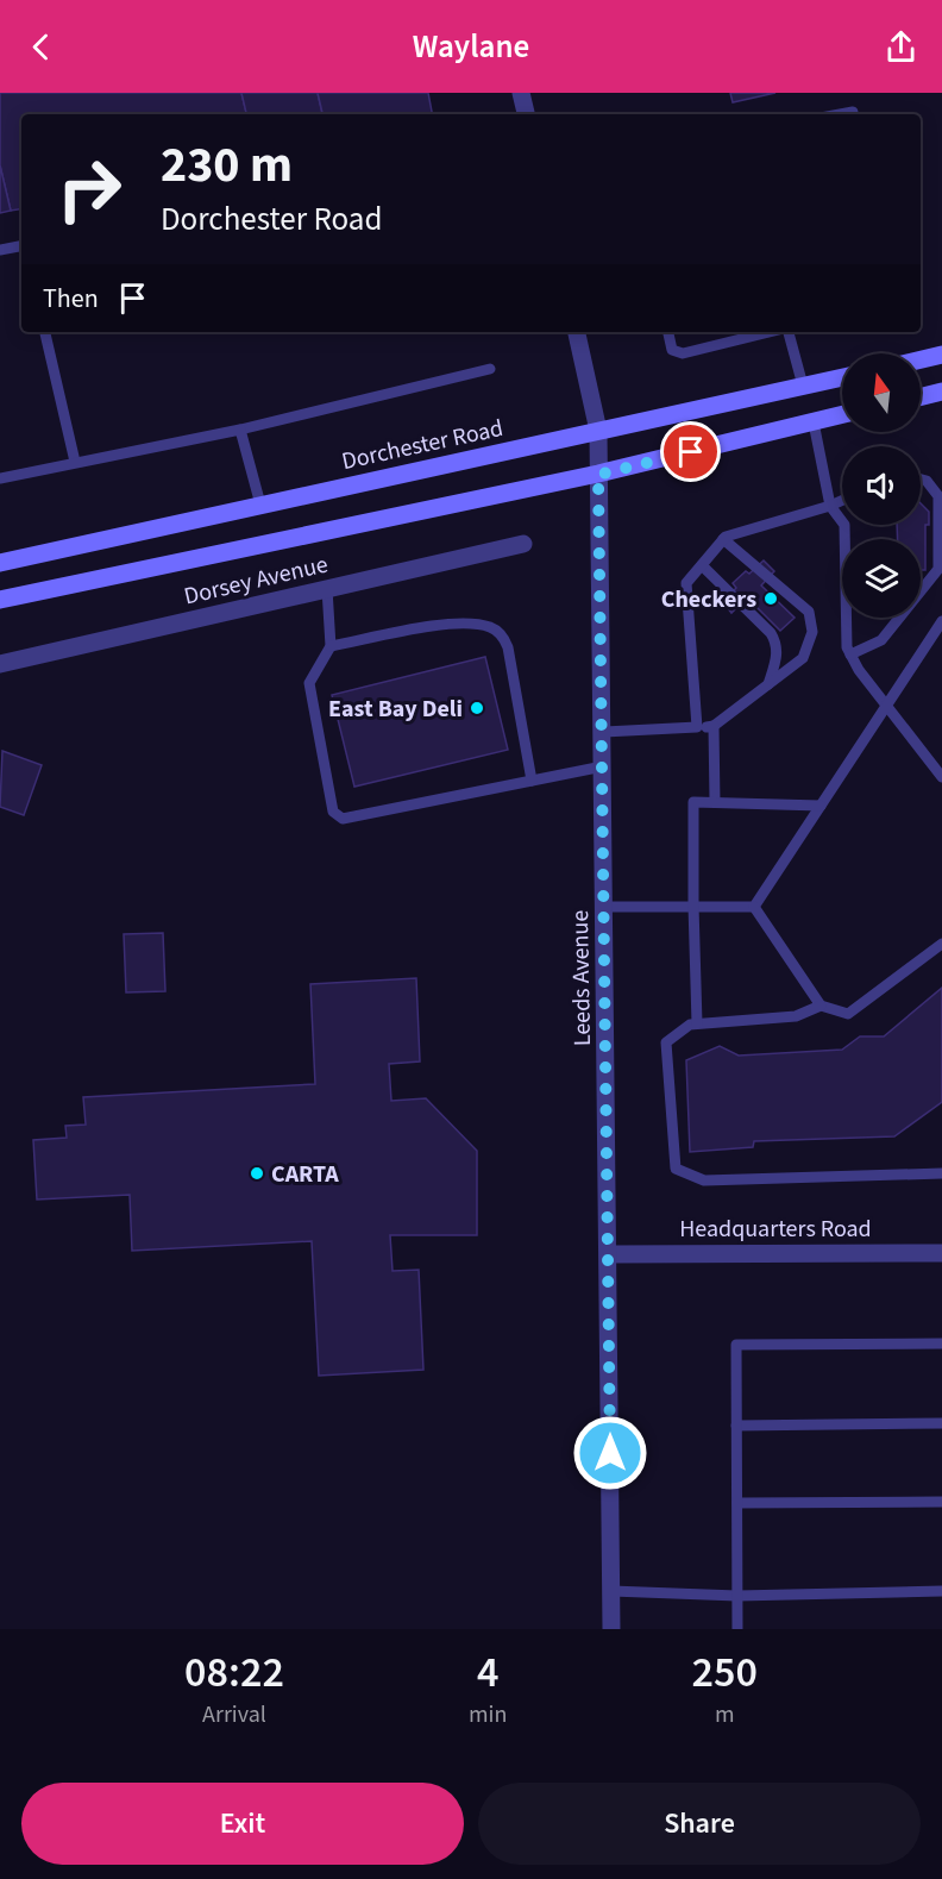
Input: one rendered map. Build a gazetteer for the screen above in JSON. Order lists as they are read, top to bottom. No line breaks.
{"streets":{"main road":["Dorchester Road"],"street":["Dorsey Avenue","Leeds Avenue","Headquarters Road"]},"crossings":[["Dorchester Road","Leeds Avenue"],["Leeds Avenue","Headquarters Road"]],"places":["Checkers","East Bay Deli","CARTA"],"north":"top","page":{"header":"Waylane","turn":["230 m","Dorchester Road"],"then":"Then","eta":["08:22","Arrival","4","min","250","m"],"buttons":["Exit","Share"]}}
